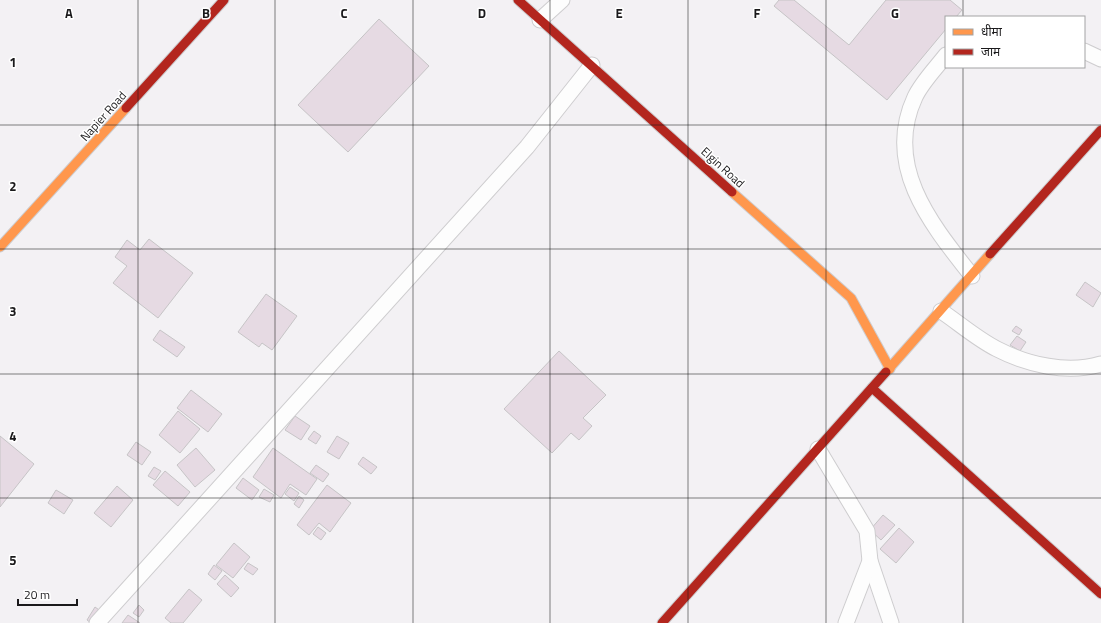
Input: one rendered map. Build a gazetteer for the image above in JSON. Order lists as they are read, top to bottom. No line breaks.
{"streets":{"street":["Napier Road","Elgin Road"]},"legend":["धीमा","जाम"],"scale_bar":"20 m","grid":{"columns":["A","B","C","D","E","F","G"],"rows":["1","2","3","4","5"]}}
